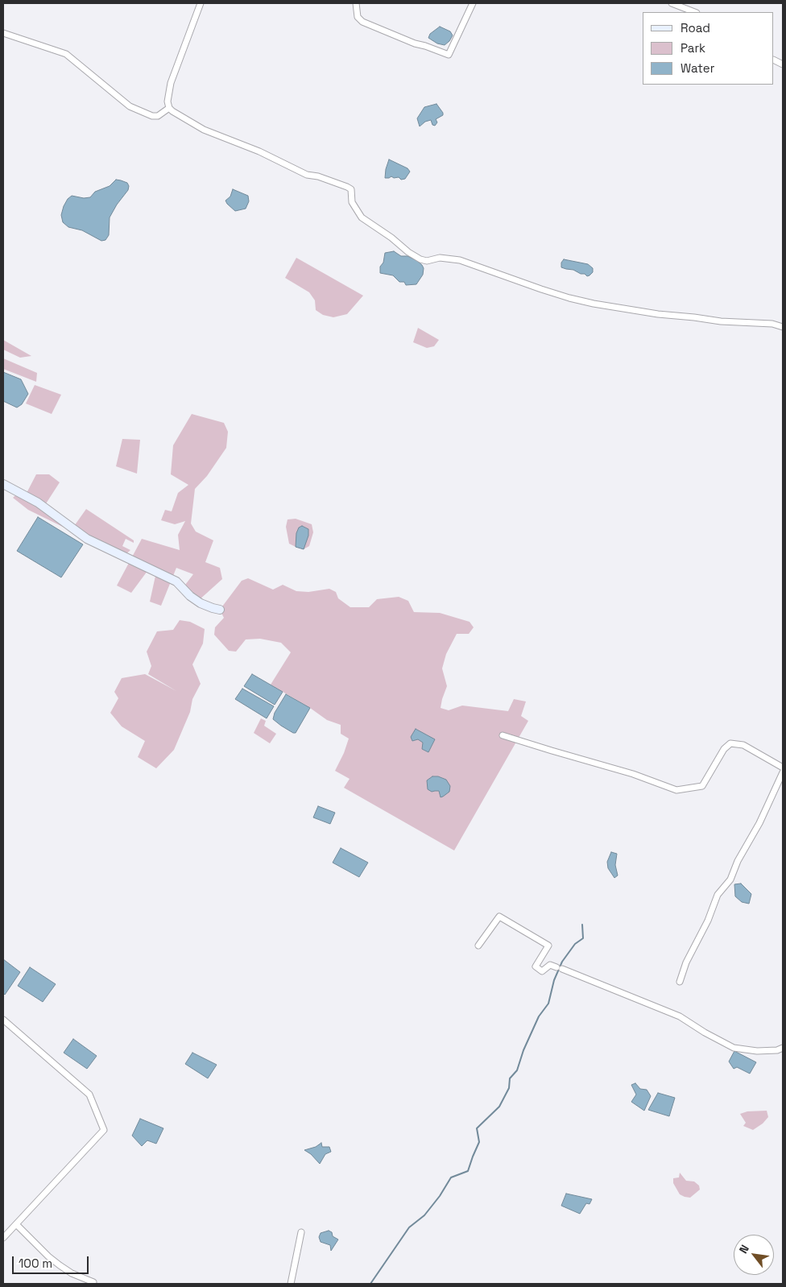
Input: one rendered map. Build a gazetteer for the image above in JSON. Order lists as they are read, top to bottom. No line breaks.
{"legend":["Road","Park","Water"],"scale_bar":"100 m","north":"top left"}
